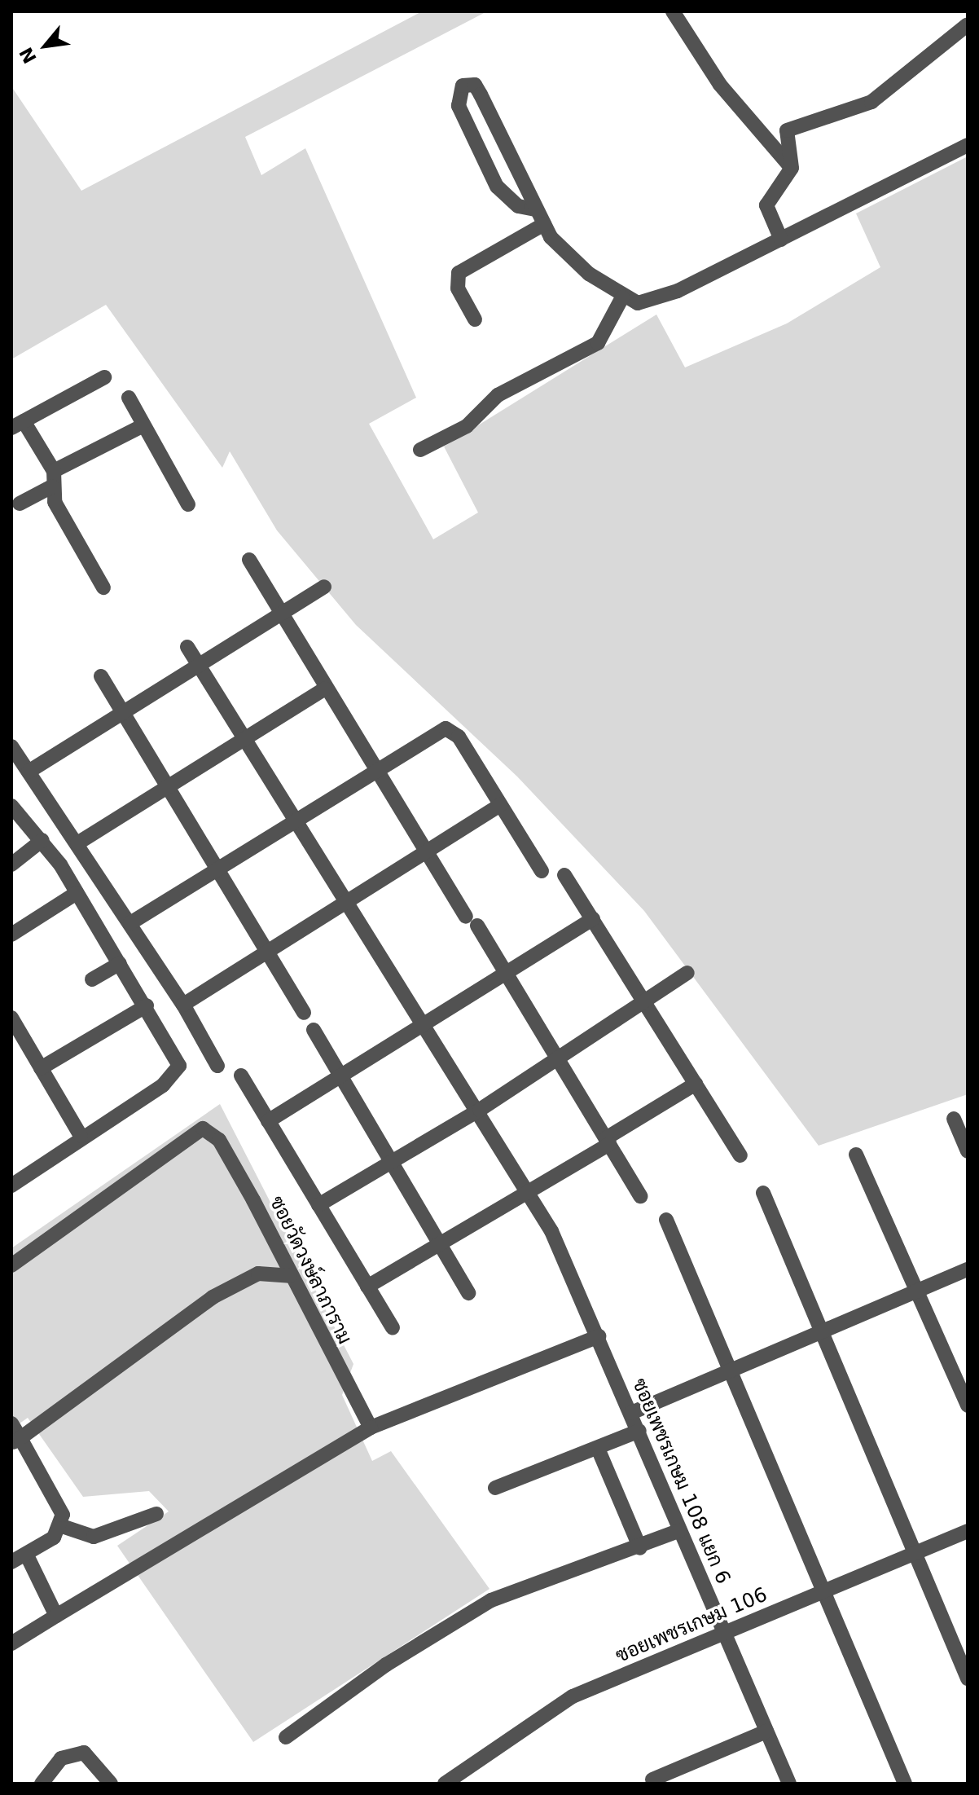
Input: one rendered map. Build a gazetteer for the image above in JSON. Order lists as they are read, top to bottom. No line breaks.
{"streets":{"street":["ซอยวัดวงษ์ลาภาราม","ซอยเพชรเกษม 108 แยก 6","ซอยเพชรเกษม 106"]},"crossings":[["ซอยเพชรเกษม 108 แยก 6","ซอยเพชรเกษม 106"]],"north":"bottom left"}
